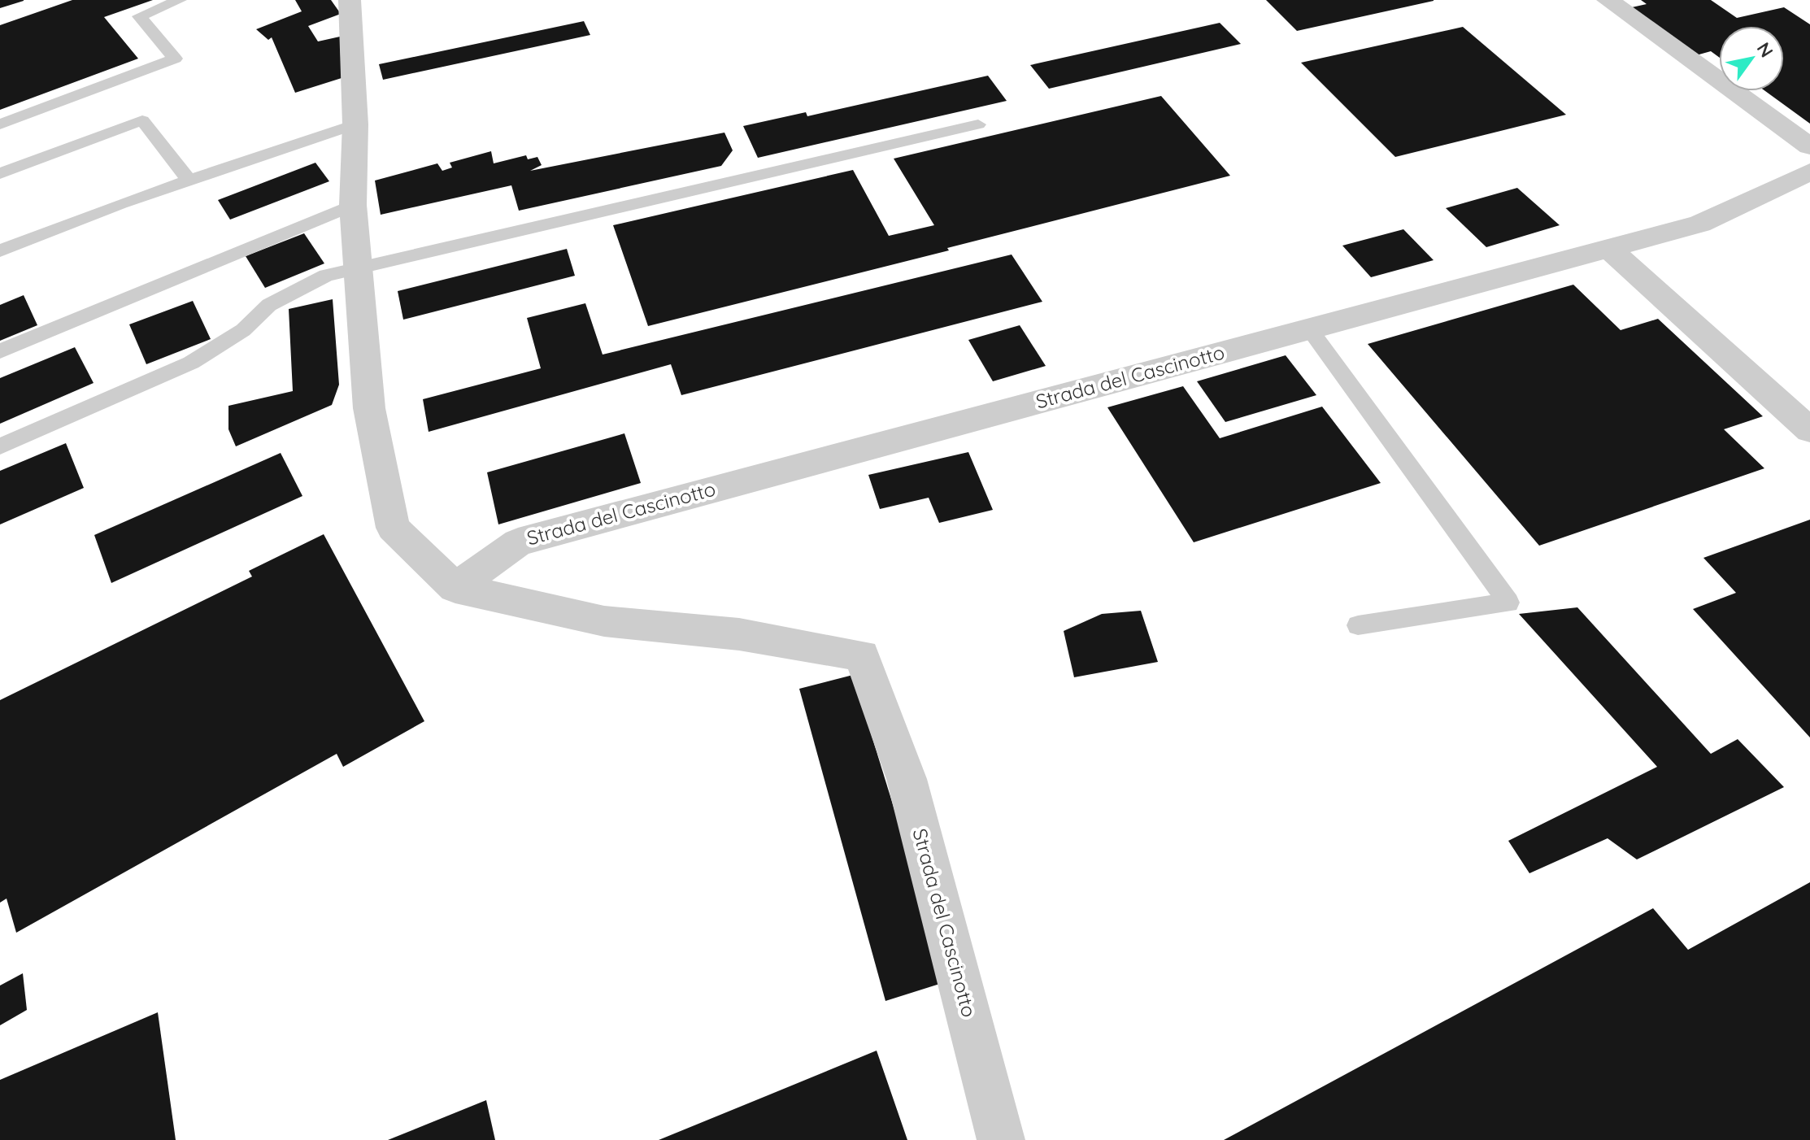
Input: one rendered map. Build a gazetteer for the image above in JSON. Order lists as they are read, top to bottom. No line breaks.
{"streets":{"street":["Strada del Cascinotto"]},"north":"top right"}
